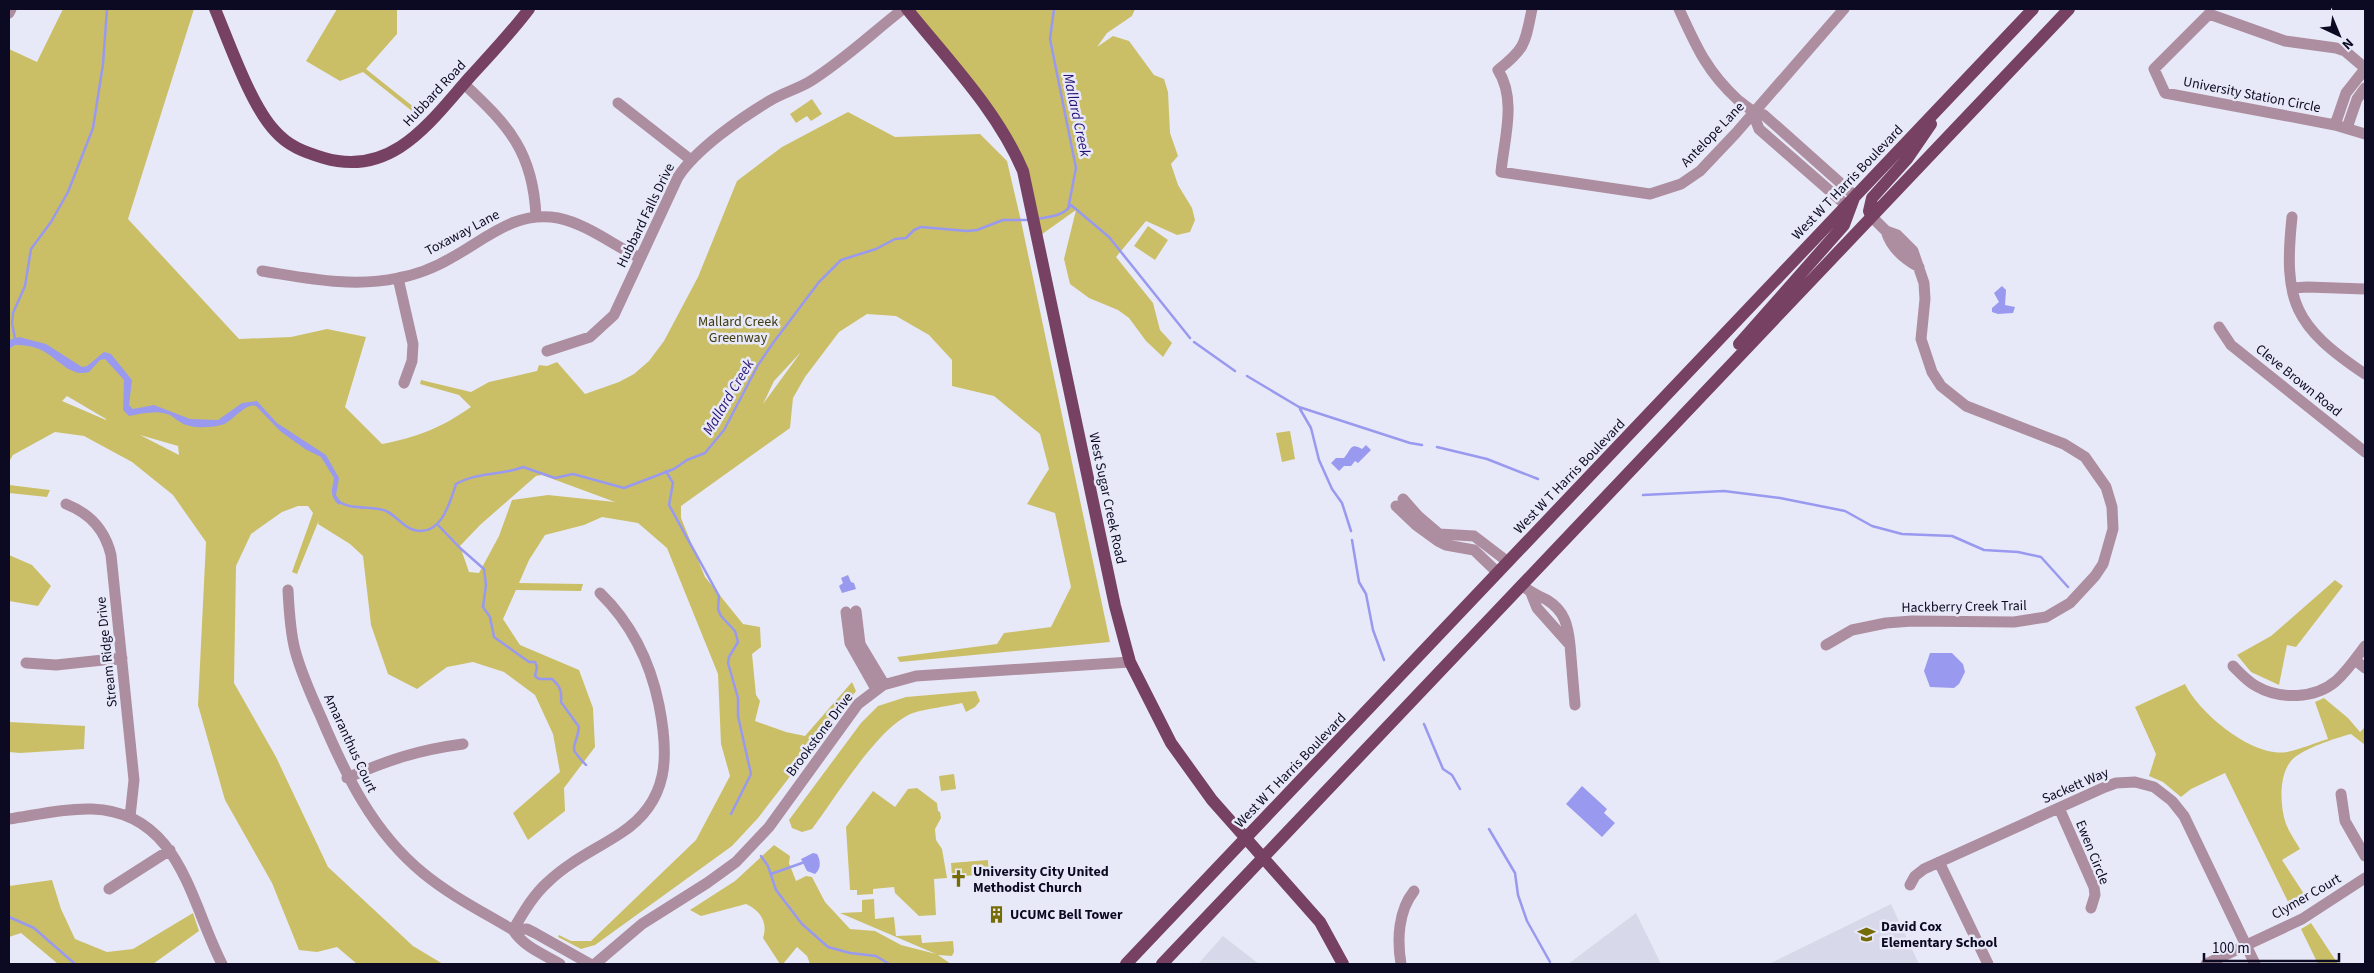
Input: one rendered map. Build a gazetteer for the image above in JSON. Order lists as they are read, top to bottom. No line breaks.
{"streets":{"main road":["Hubbard Road","West W T Harris Boulevard","West Sugar Creek Road"],"street":["University Station Circle","Antelope Lane","Hubbard Falls Drive","Toxaway Lane","Cleve Brown Road","Hackberry Creek Trail","Stream Ridge Drive","Brookstone Drive","Amaranthus Court","Sackett Way","Ewen Circle","Clymer Court"]},"crossings":[["West W T Harris Boulevard","West Sugar Creek Road"],["Hubbard Falls Drive","Toxaway Lane"],["West Sugar Creek Road","Brookstone Drive"],["Sackett Way","Ewen Circle"],["Sackett Way","Clymer Court"]],"water":["Mallard Creek"],"parks":["Mallard Creek Greenway"],"places":{"church":["University City United Methodist Church"],"building":["UCUMC Bell Tower"],"school or university":["David Cox Elementary School"]},"scale_bar":"100 m","north":"bottom right"}
